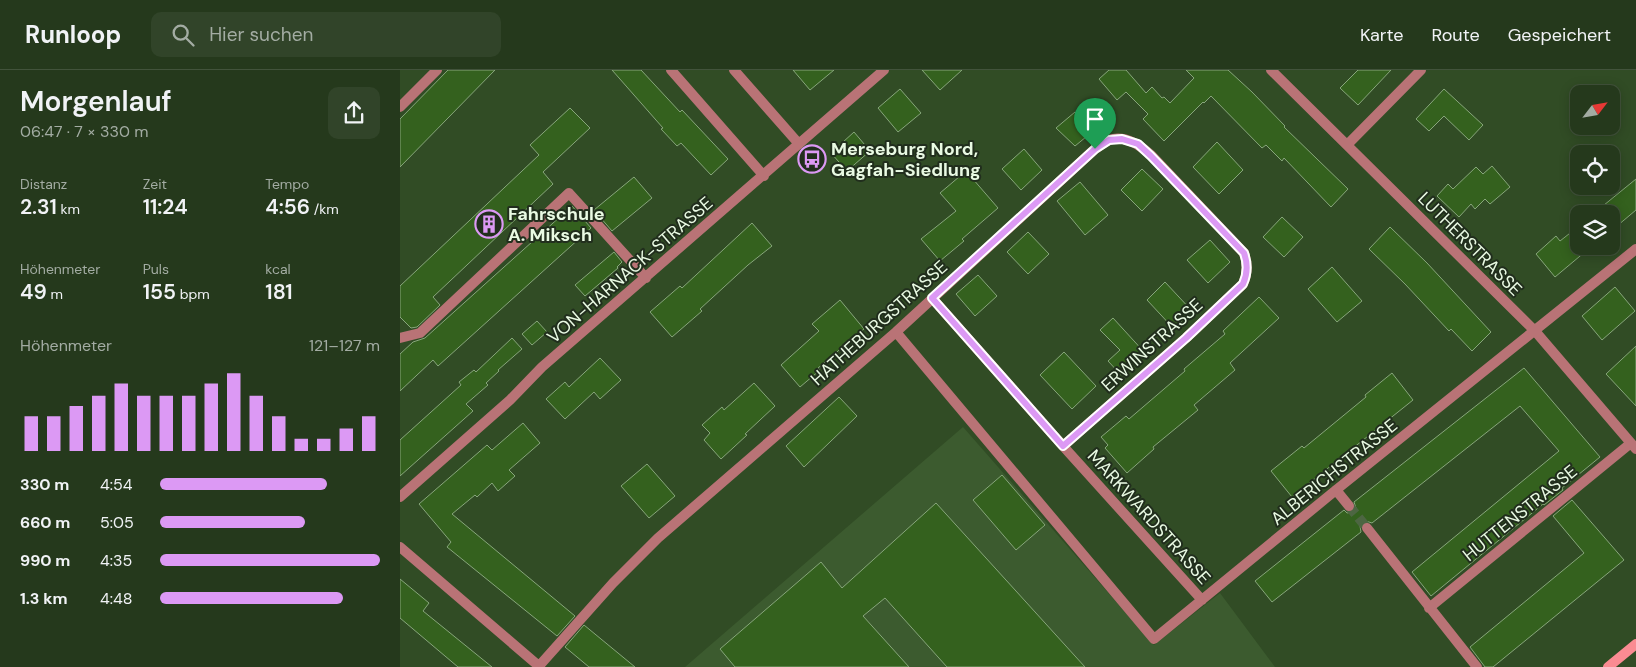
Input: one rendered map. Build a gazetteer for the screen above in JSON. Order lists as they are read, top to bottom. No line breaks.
{"streets":{"street":["LUTHERSTRASSE","VON-HARNACK-STRASSE","HATHEBURGSTRASSE","ERWINSTRASSE","ALBERICHSTRASSE","HUTTENSTRASSE","MARKWARDSTRASSE"]},"crossings":[["LUTHERSTRASSE","ALBERICHSTRASSE"],["LUTHERSTRASSE","HUTTENSTRASSE"],["HATHEBURGSTRASSE","ERWINSTRASSE"],["HATHEBURGSTRASSE","ALBERICHSTRASSE"],["HATHEBURGSTRASSE","MARKWARDSTRASSE"],["ERWINSTRASSE","MARKWARDSTRASSE"],["ALBERICHSTRASSE","MARKWARDSTRASSE"]],"places":{"bus stop":["Merseburg Nord, Gagfah-Siedlung"],"building":["Fahrschule A. Miksch"]},"north":"top right","page":{"header":"Runloop","search":"Hier suchen","nav":["Karte","Route","Gespeichert"],"heading":["Morgenlauf","06:47 · 7 × 330 m"],"stats":[["Distanz","2.31 km"],["Zeit","11:24"],["Tempo","4:56 /km"],["Höhenmeter","49 m"],["Puls","155 bpm"],["kcal","181"]],"chart":["Höhenmeter","121–127 m"],"list":[{"name":"330 m","note":"4:54"},{"name":"660 m","note":"5:05"},{"name":"990 m","note":"4:35"},{"name":"1.3 km","note":"4:48"}]}}
